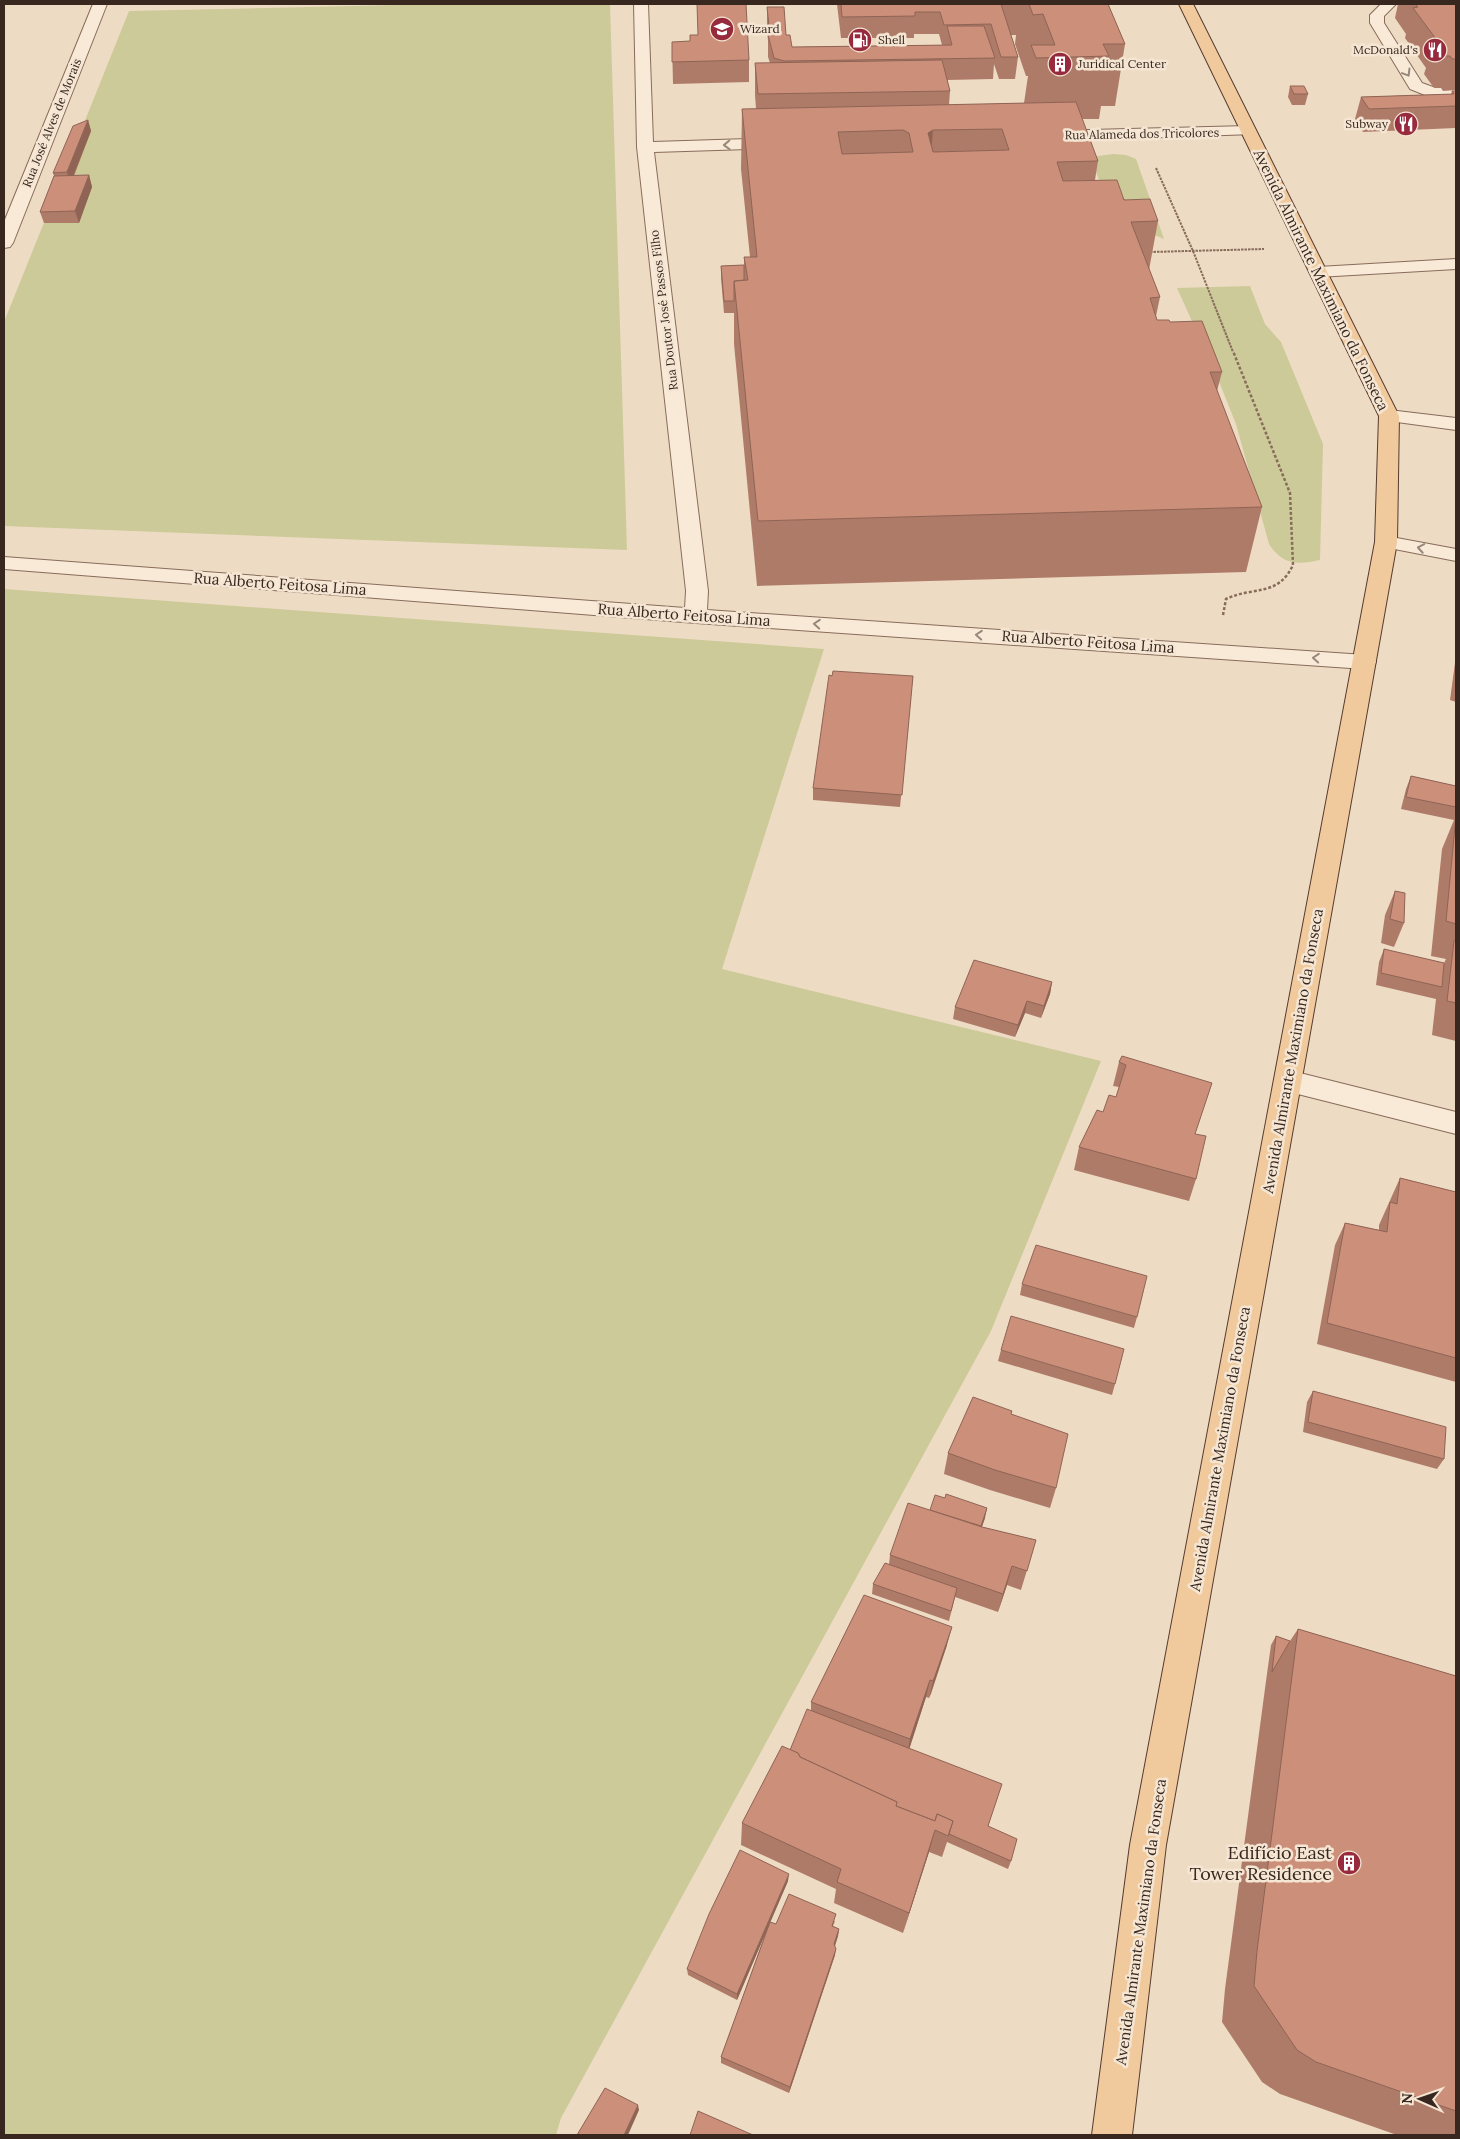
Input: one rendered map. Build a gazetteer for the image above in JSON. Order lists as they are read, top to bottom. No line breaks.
{"streets":{"main road":["Avenida Almirante Maximiano da Fonseca"],"street":["Rua José Alves de Morais","Rua Alameda dos Tricolores","Rua Doutor José Passos Filho","Rua Alberto Feitosa Lima"]},"crossings":[["Rua Alameda dos Tricolores","Avenida Almirante Maximiano da Fonseca"],["Avenida Almirante Maximiano da Fonseca","Rua Alberto Feitosa Lima"],["Rua Doutor José Passos Filho","Rua Alberto Feitosa Lima"]],"one_way":["Rua Alberto Feitosa Lima"],"places":{"school or university":["Wizard"],"fuel station":["Shell"],"restaurant":["McDonald's","Subway"],"building":["Juridical Center","Edifício East Tower Residence"]},"north":"left"}
